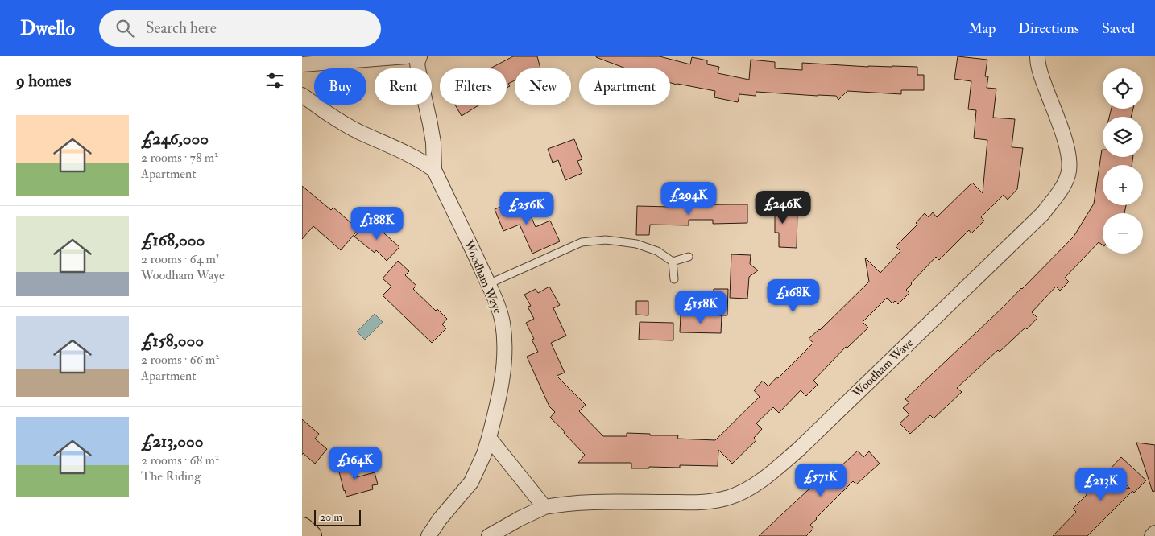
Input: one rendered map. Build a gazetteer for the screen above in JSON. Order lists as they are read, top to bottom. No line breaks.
{"streets":{"street":["Woodham Waye"]},"scale_bar":"20 m","page":{"header":"Dwello","search":"Search here","nav":["Map","Directions","Saved"],"heading":"9 homes","map_buttons":["+","−"],"chip":["Buy","Rent","Filters","New","Apartment"],"list":[{"name":"£246,000","note":"2 rooms · 78 m² · Apartment"},{"name":"£168,000","note":"2 rooms · 64 m² · Woodham Waye"},{"name":"£158,000","note":"2 rooms · 66 m² · Apartment"},{"name":"£213,000","note":"2 rooms · 68 m² · The Riding"}],"price":["£294K","£246K","£256K","£188K","£168K","£158K","£164K","£571K","£213K"],"scale":"20 m"}}
